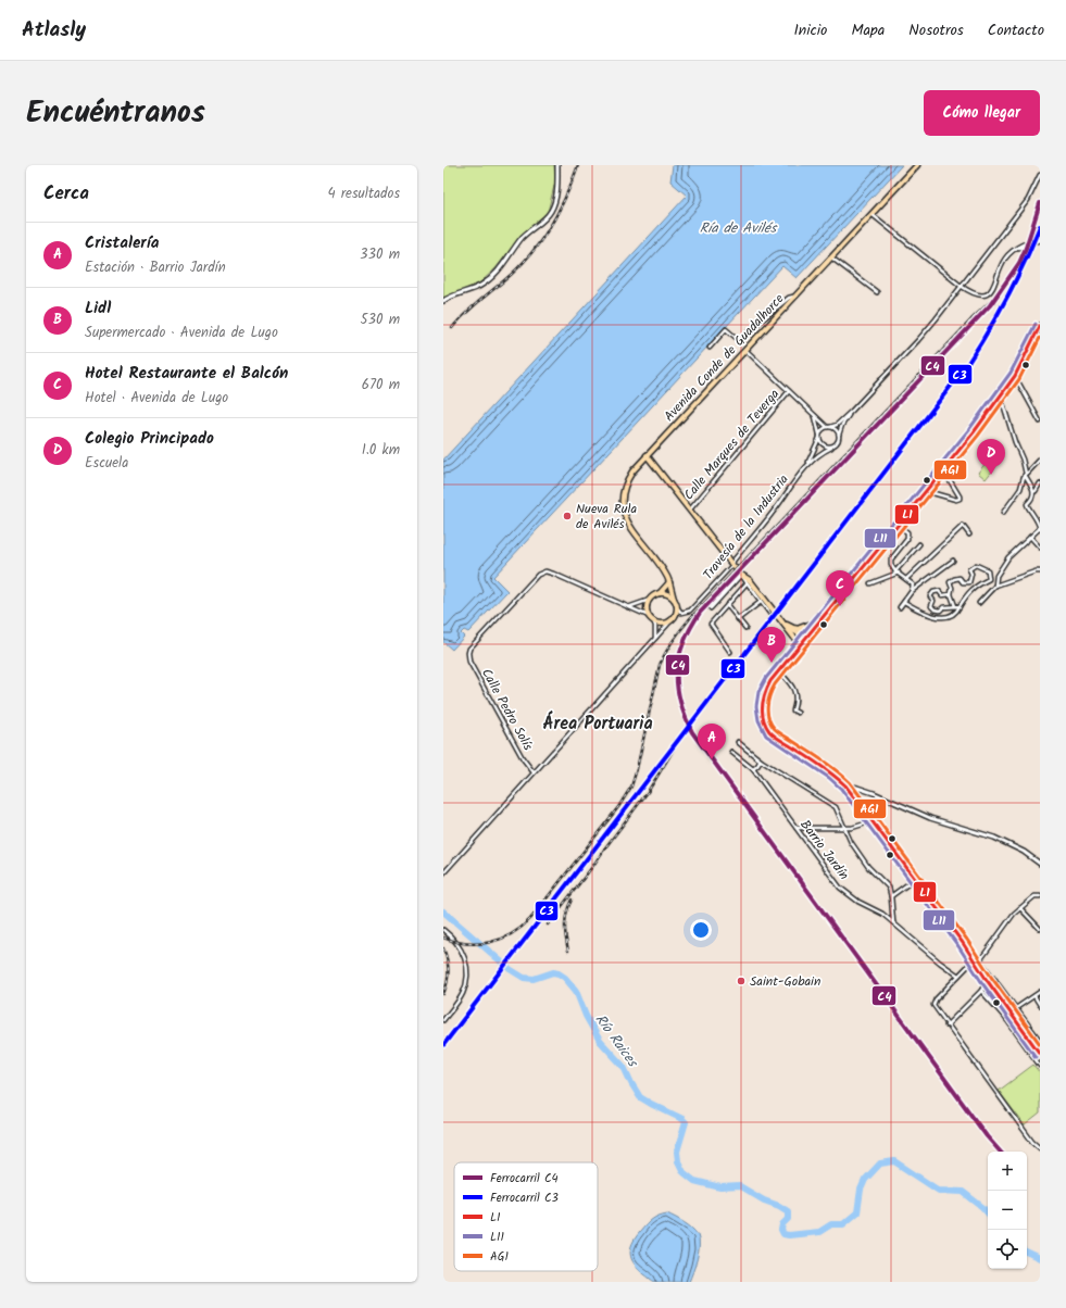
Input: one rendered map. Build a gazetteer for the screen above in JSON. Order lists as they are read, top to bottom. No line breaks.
{"streets":{"main road":["Avenida Conde de Guadalhorce"],"street":["Calle Marques de Teverga","Travesía de la Industria","Calle Pedro Solís","Barrio Jardín"]},"crossings":[["Avenida Conde de Guadalhorce","Travesía de la Industria"]],"districts":["Área Portuaria"],"water":["Ría de Avilés","Río Raices"],"places":["Nueva Rula de Avilés","Saint-Gobain"],"lines":["rail line C4","rail line C3","transit line L11","transit line L1","transit line AG1"],"legend":["Ferrocarril C4","Ferrocarril C3","L1","L11","AG1"],"page":{"header":"Atlasly","nav":["Inicio","Mapa","Nosotros","Contacto"],"title":"Encuéntranos","buttons":"Cómo llegar","heading":["Cerca","4 resultados"],"list":[{"mark":"A","name":"Cristalería","note":"Estación · Barrio Jardín","value":"330 m"},{"mark":"B","name":"Lidl","note":"Supermercado · Avenida de Lugo","value":"530 m"},{"mark":"C","name":"Hotel Restaurante el Balcón","note":"Hotel · Avenida de Lugo","value":"670 m"},{"mark":"D","name":"Colegio Principado","note":"Escuela","value":"1.0 km"}],"pins":["D","C","B","A"],"map_buttons":["+","−"]}}
